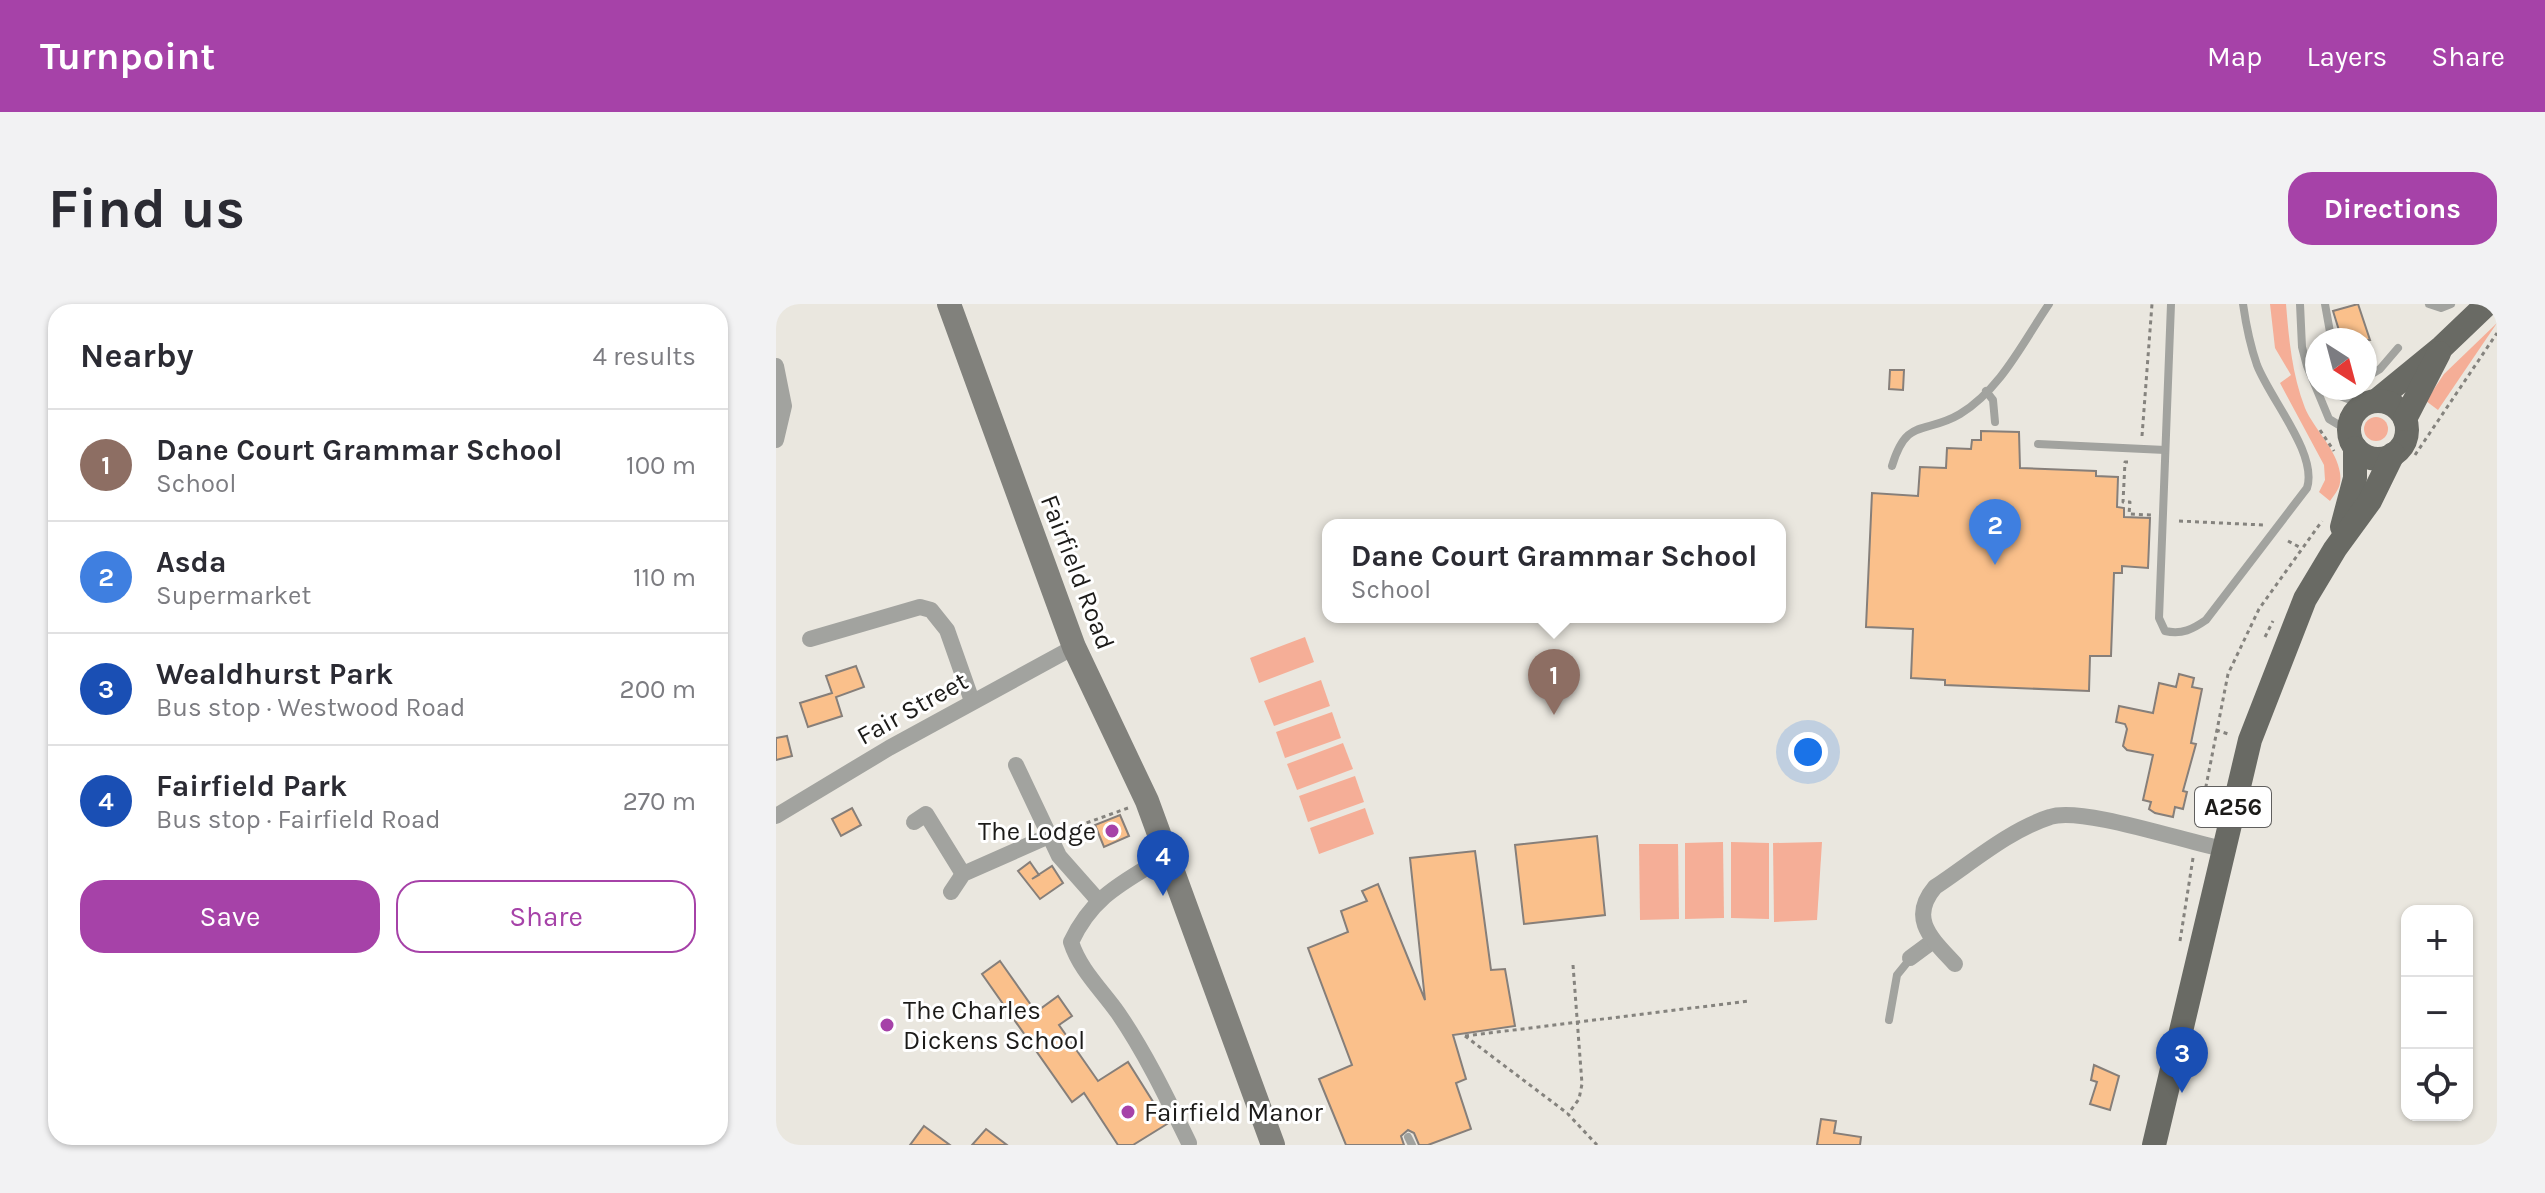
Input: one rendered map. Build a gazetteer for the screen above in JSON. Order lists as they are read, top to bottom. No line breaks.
{"streets":{"main road":["A256"],"street":["Fairfield Road","Fair Street"]},"crossings":[["Fairfield Road","Fair Street"]],"places":["The Lodge","The Charles Dickens School","Fairfield Manor"],"north":"bottom right","page":{"header":"Turnpoint","nav":["Map","Layers","Share"],"buttons":["Directions",["Save","Share"]],"title":"Find us","heading":["Nearby","4 results"],"list":[{"mark":"1","name":"Dane Court Grammar School","note":"School","value":"100 m"},{"mark":"2","name":"Asda","note":"Supermarket","value":"110 m"},{"mark":"3","name":"Wealdhurst Park","note":"Bus stop · Westwood Road","value":"200 m"},{"mark":"4","name":"Fairfield Park","note":"Bus stop · Fairfield Road","value":"270 m"}],"pins":["2","1","4","3"],"popup":["Dane Court Grammar School","School"],"map_buttons":["+","−"]}}
